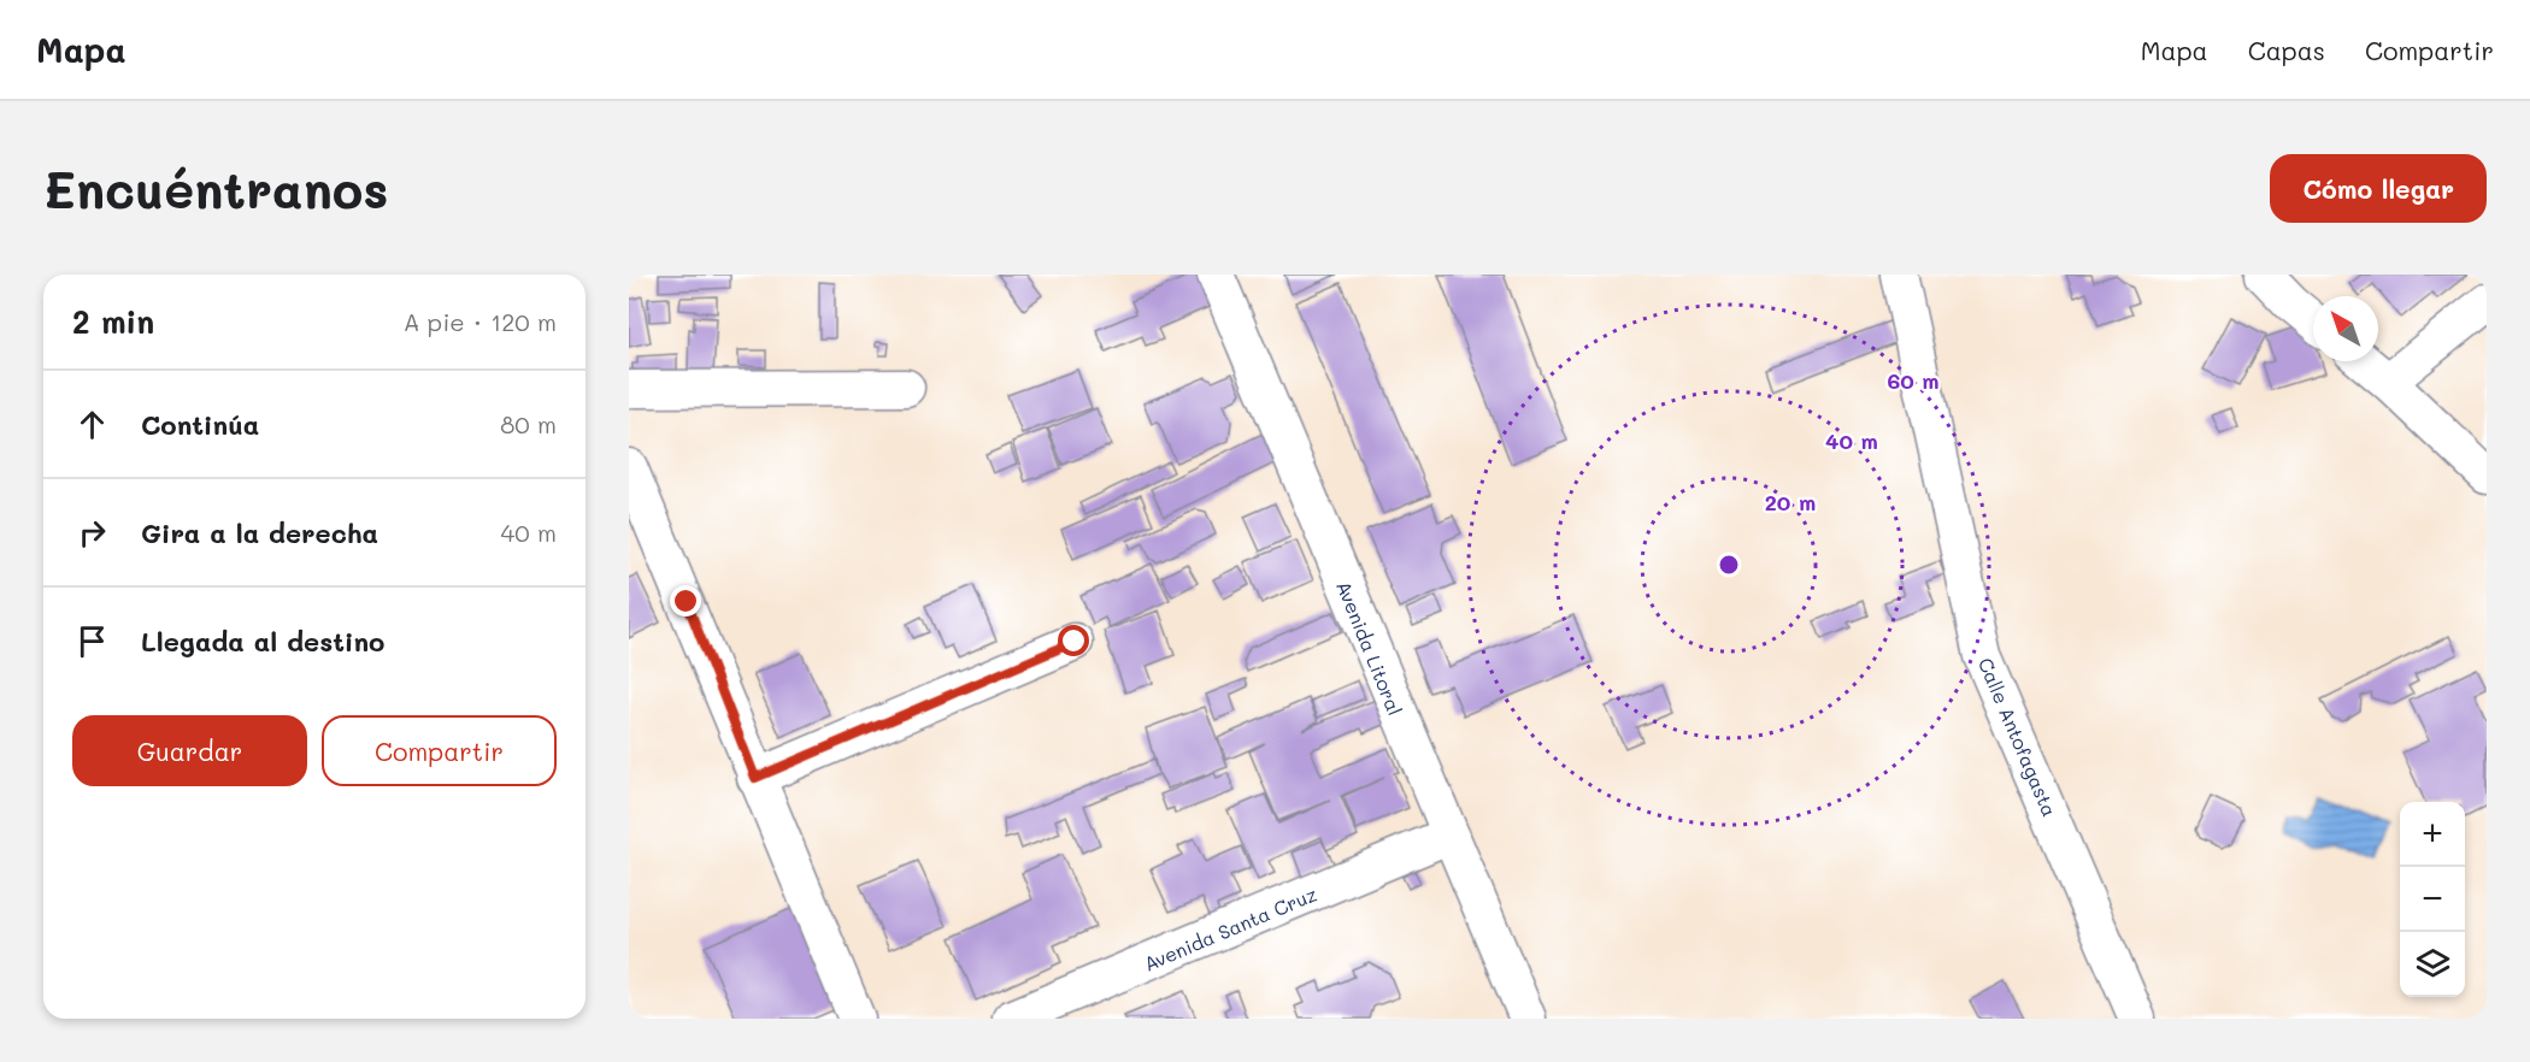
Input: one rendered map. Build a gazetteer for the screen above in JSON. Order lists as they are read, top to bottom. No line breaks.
{"streets":{"street":["Avenida Litoral","Calle Antofagasta","Avenida Santa Cruz"]},"crossings":[["Avenida Litoral","Avenida Santa Cruz"]],"north":"top left","page":{"header":"Mapa","nav":["Mapa","Capas","Compartir"],"buttons":["Cómo llegar",["Guardar","Compartir"]],"title":"Encuéntranos","heading":["2 min","A pie · 120 m"],"list":[["Continúa","80 m"],["Gira a la derecha","40 m"],"Llegada al destino"],"map_buttons":["+","−"]},"rings":["60 m","40 m","20 m"]}
